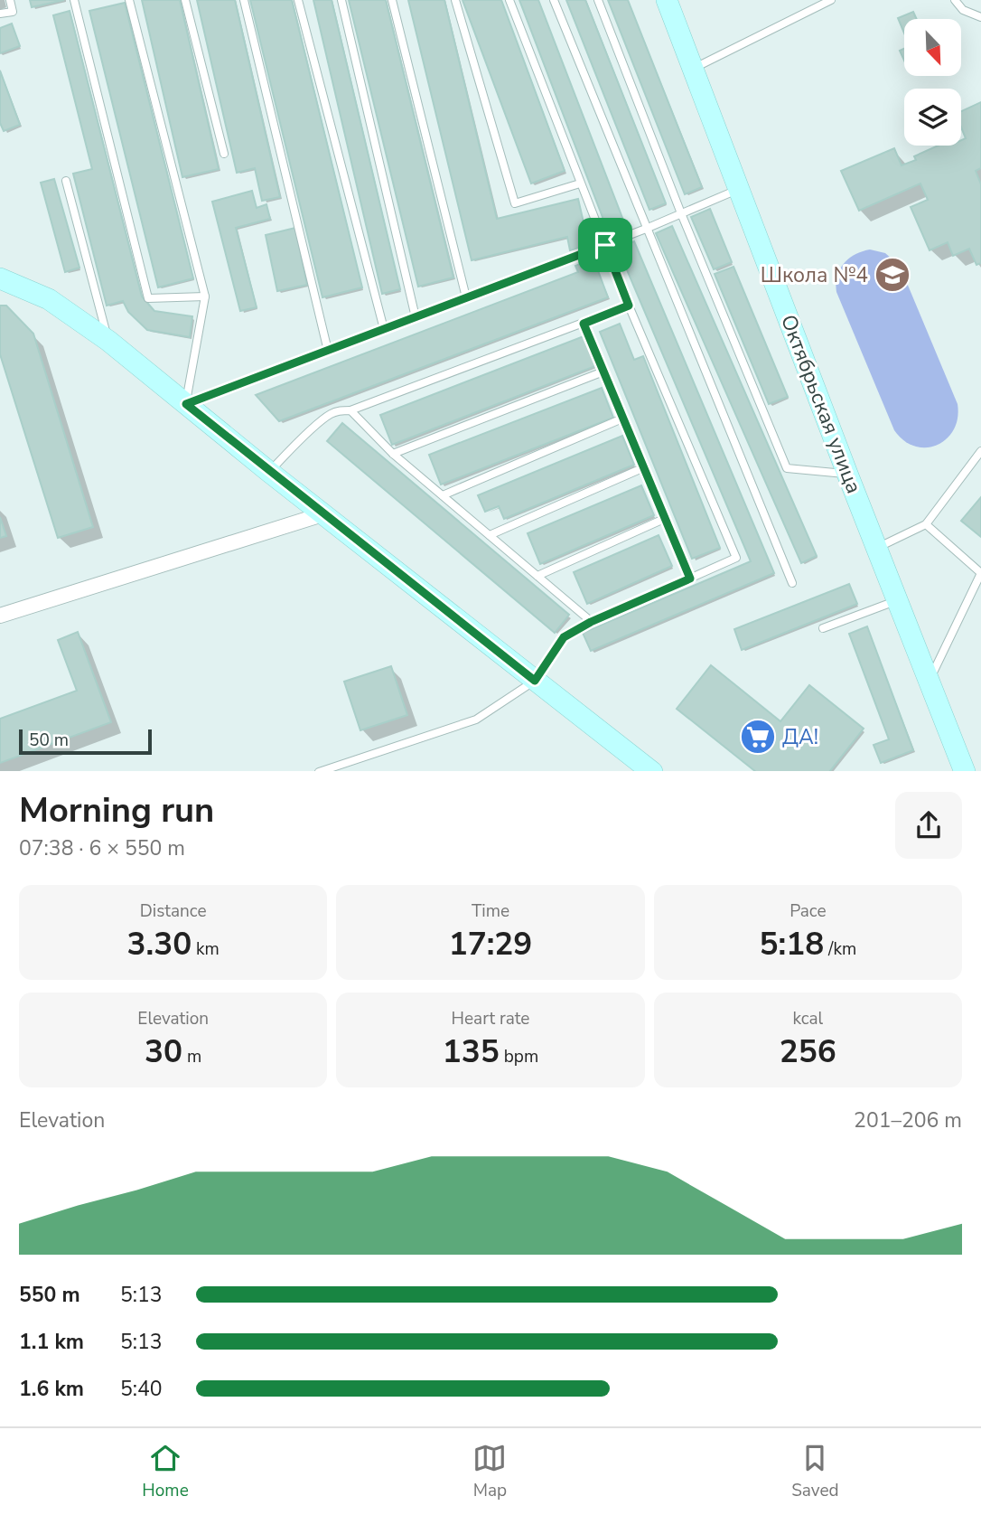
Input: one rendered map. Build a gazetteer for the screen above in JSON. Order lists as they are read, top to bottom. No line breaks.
{"streets":{"street":["Октябрьская улица"]},"places":{"school or university":["Школа №4"],"supermarket":["ДА!"]},"scale_bar":"50 m","north":"bottom right","page":{"scale":"50 m","heading":["Morning run","07:38 · 6 × 550 m"],"stats":[["Distance","3.30 km"],["Time","17:29"],["Pace","5:18 /km"],["Elevation","30 m"],["Heart rate","135 bpm"],["kcal","256"]],"chart":["Elevation","201–206 m"],"list":[{"name":"550 m","note":"5:13"},{"name":"1.1 km","note":"5:13"},{"name":"1.6 km","note":"5:40"}],"tabs":["Home","Map","Saved"]}}
